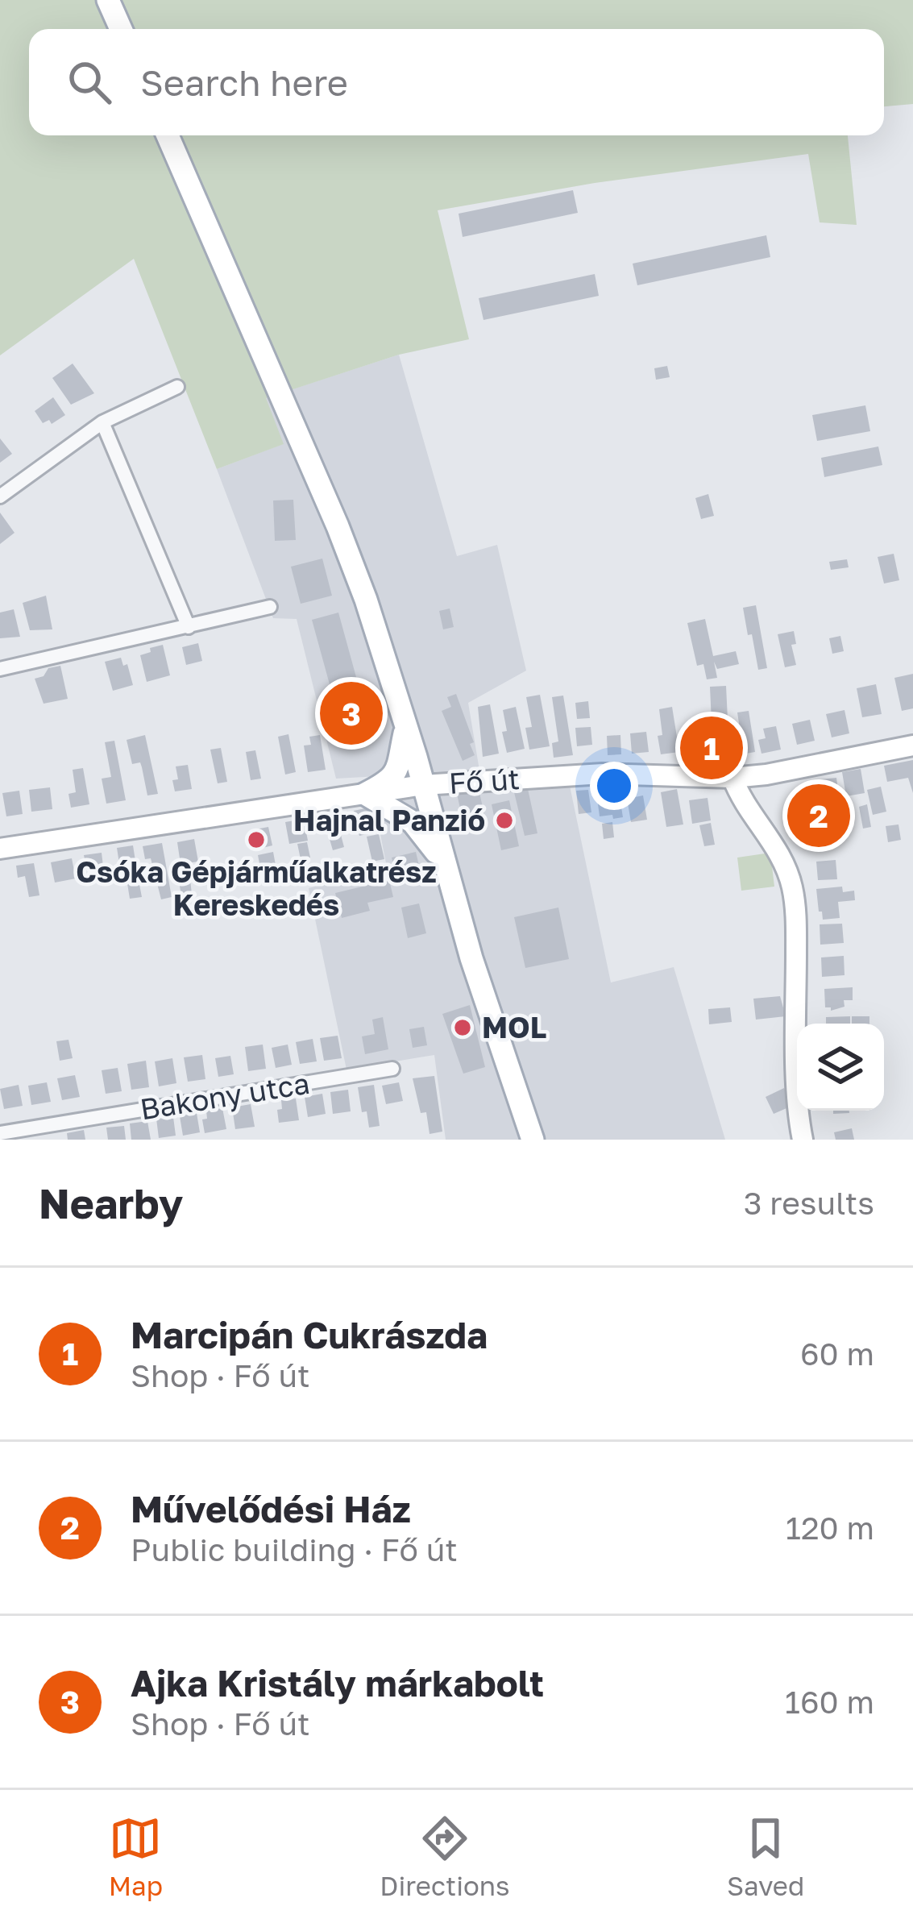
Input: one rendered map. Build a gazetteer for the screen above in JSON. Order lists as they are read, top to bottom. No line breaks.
{"streets":{"main road":["Fő út"],"street":["Bakony utca"]},"places":["Hajnal Panzió","Csóka Gépjárműalkatrész Kereskedés","MOL"],"page":{"search":"Search here","pins":["3","1","2"],"heading":["Nearby","3 results"],"list":[{"mark":"1","name":"Marcipán Cukrászda","note":"Shop · Fő út","value":"60 m"},{"mark":"2","name":"Művelődési Ház","note":"Public building · Fő út","value":"120 m"},{"mark":"3","name":"Ajka Kristály márkabolt","note":"Shop · Fő út","value":"160 m"}],"nav":["Map","Directions","Saved"]}}
